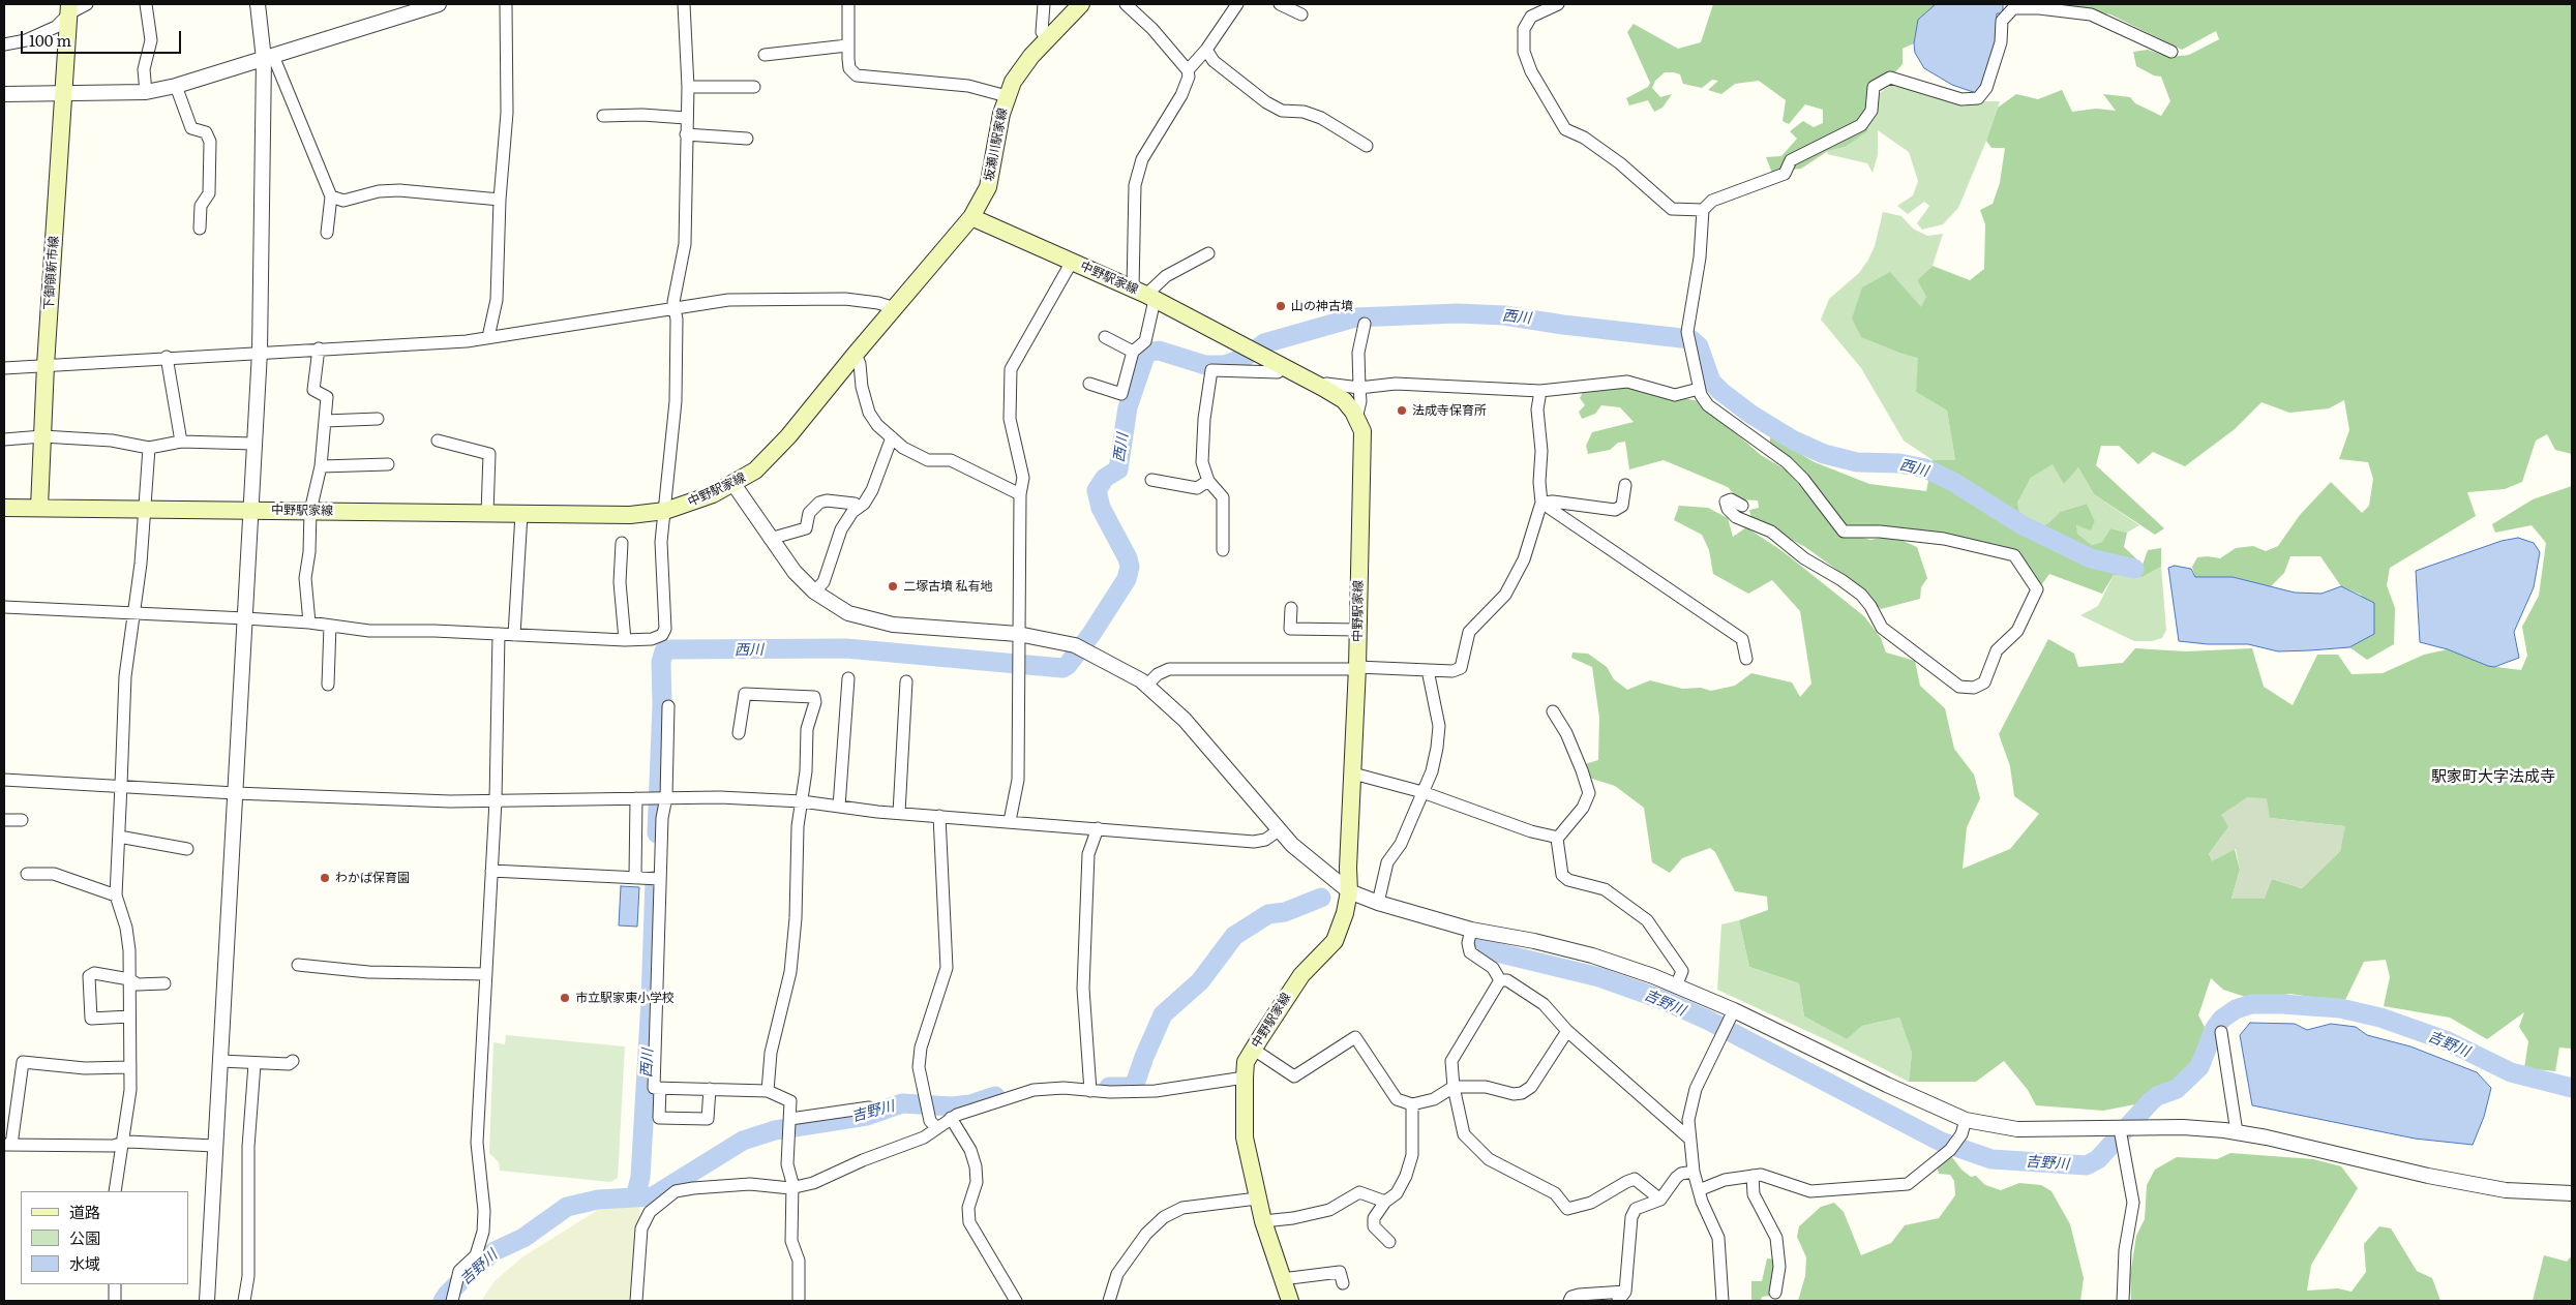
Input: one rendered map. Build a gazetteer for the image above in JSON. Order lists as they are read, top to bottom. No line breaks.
{"streets":{"main road":["坂瀬川駅家線","下御領新市線","中野駅家線"]},"crossings":[["坂瀬川駅家線","中野駅家線"],["下御領新市線","中野駅家線"]],"districts":["駅家町大字法成寺"],"water":["西川","吉野川"],"places":["山の神古墳","法成寺保育所","二塚古墳 私有地","わかば保育園","市立駅家東小学校"],"legend":["道路","公園","水域"],"scale_bar":"100 m"}
